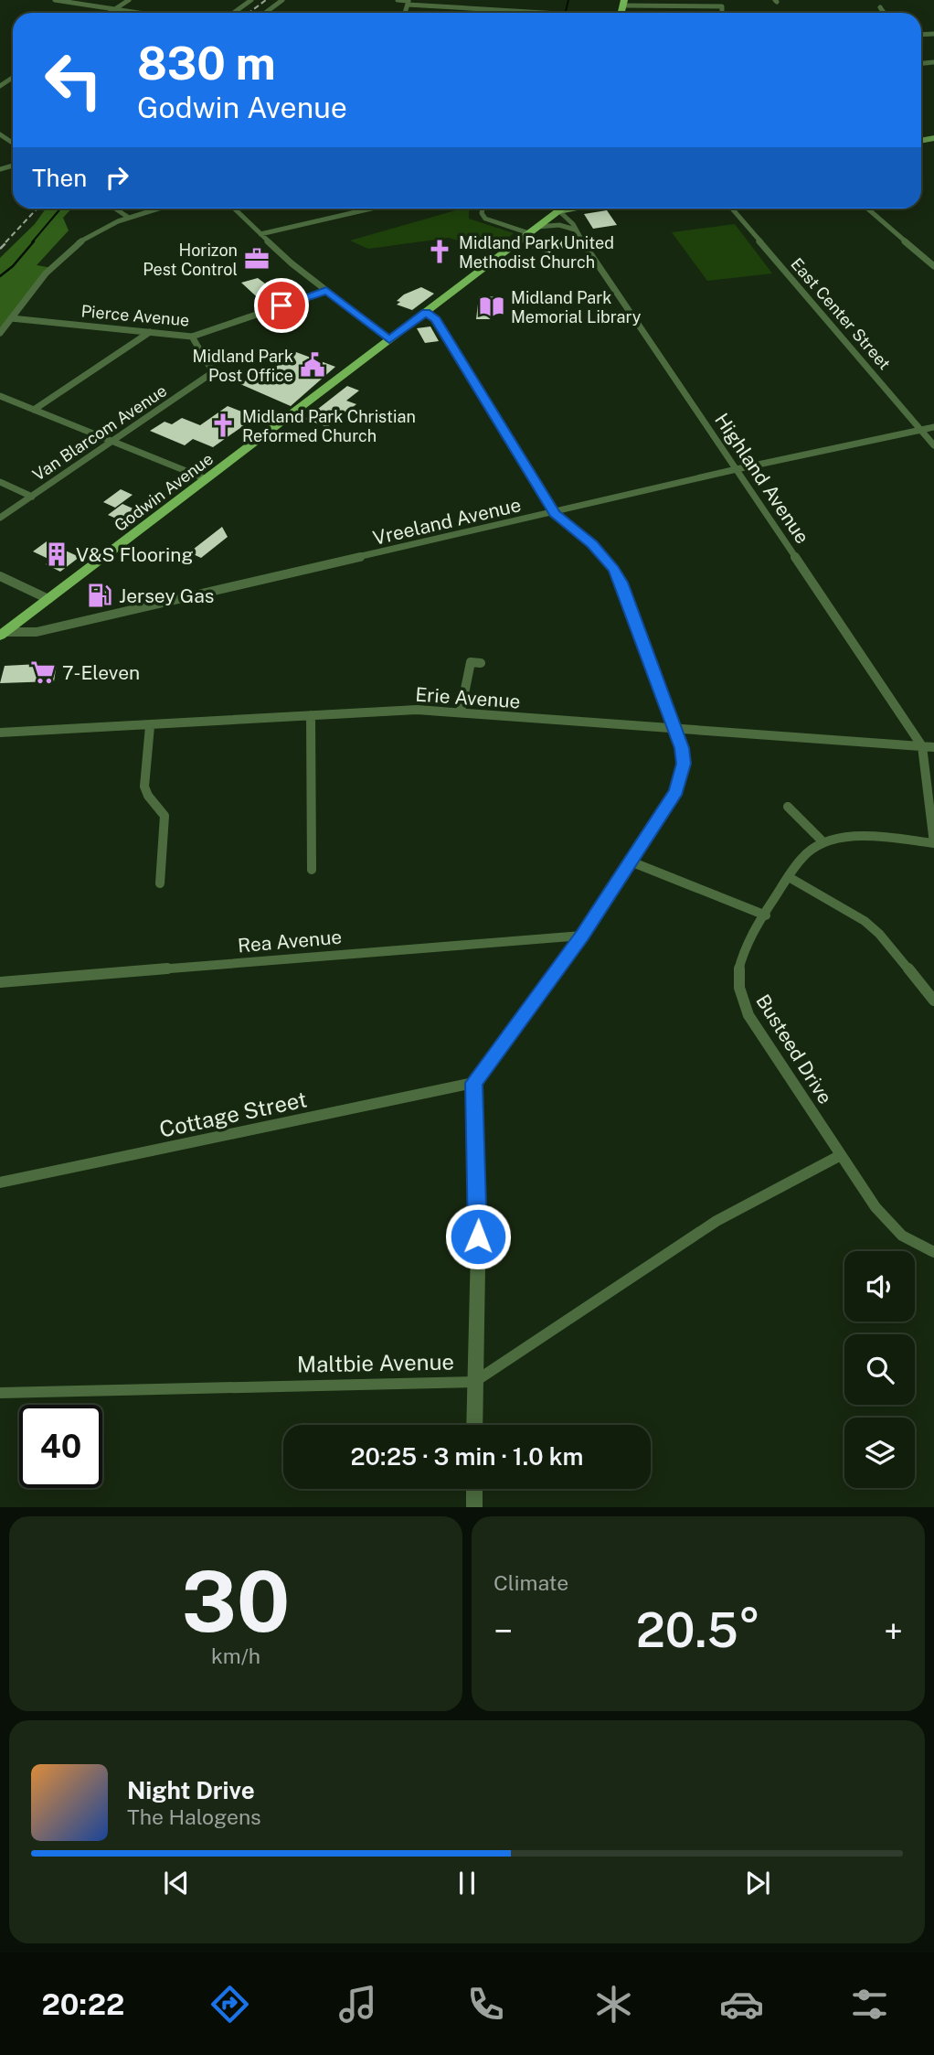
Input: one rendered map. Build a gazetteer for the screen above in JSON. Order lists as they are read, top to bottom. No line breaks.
{"streets":{"main road":["Godwin Avenue"],"street":["East Center Street","Pierce Avenue","Van Blarcom Avenue","Highland Avenue","Vreeland Avenue","Erie Avenue","Rea Avenue","Busteed Drive","Cottage Street","Maltbie Avenue"]},"crossings":[["East Center Street","Vreeland Avenue"],["Pierce Avenue","Van Blarcom Avenue"],["Highland Avenue","Vreeland Avenue"],["Highland Avenue","Erie Avenue"],["Godwin Avenue","Vreeland Avenue"],["Busteed Drive","Maltbie Avenue"]],"places":{"church":["Midland Park United Methodist Church","Midland Park Christian Reformed Church"],"office":["Horizon Pest Control"],"library":["Midland Park Memorial Library"],"public building":["Midland Park Post Office"],"building":["V&S Flooring"],"fuel station":["Jersey Gas"],"supermarket":["7-Eleven"]},"page":{"turn":["830 m","Godwin Avenue"],"then":"Then","limit":"40","trip":"20:25 · 3 min · 1.0 km","tile":[["30","km/h"],"Climate"],"heat":["−","20.5°","+"],"song":["Night Drive","The Halogens"],"tabs":"20:22"}}
